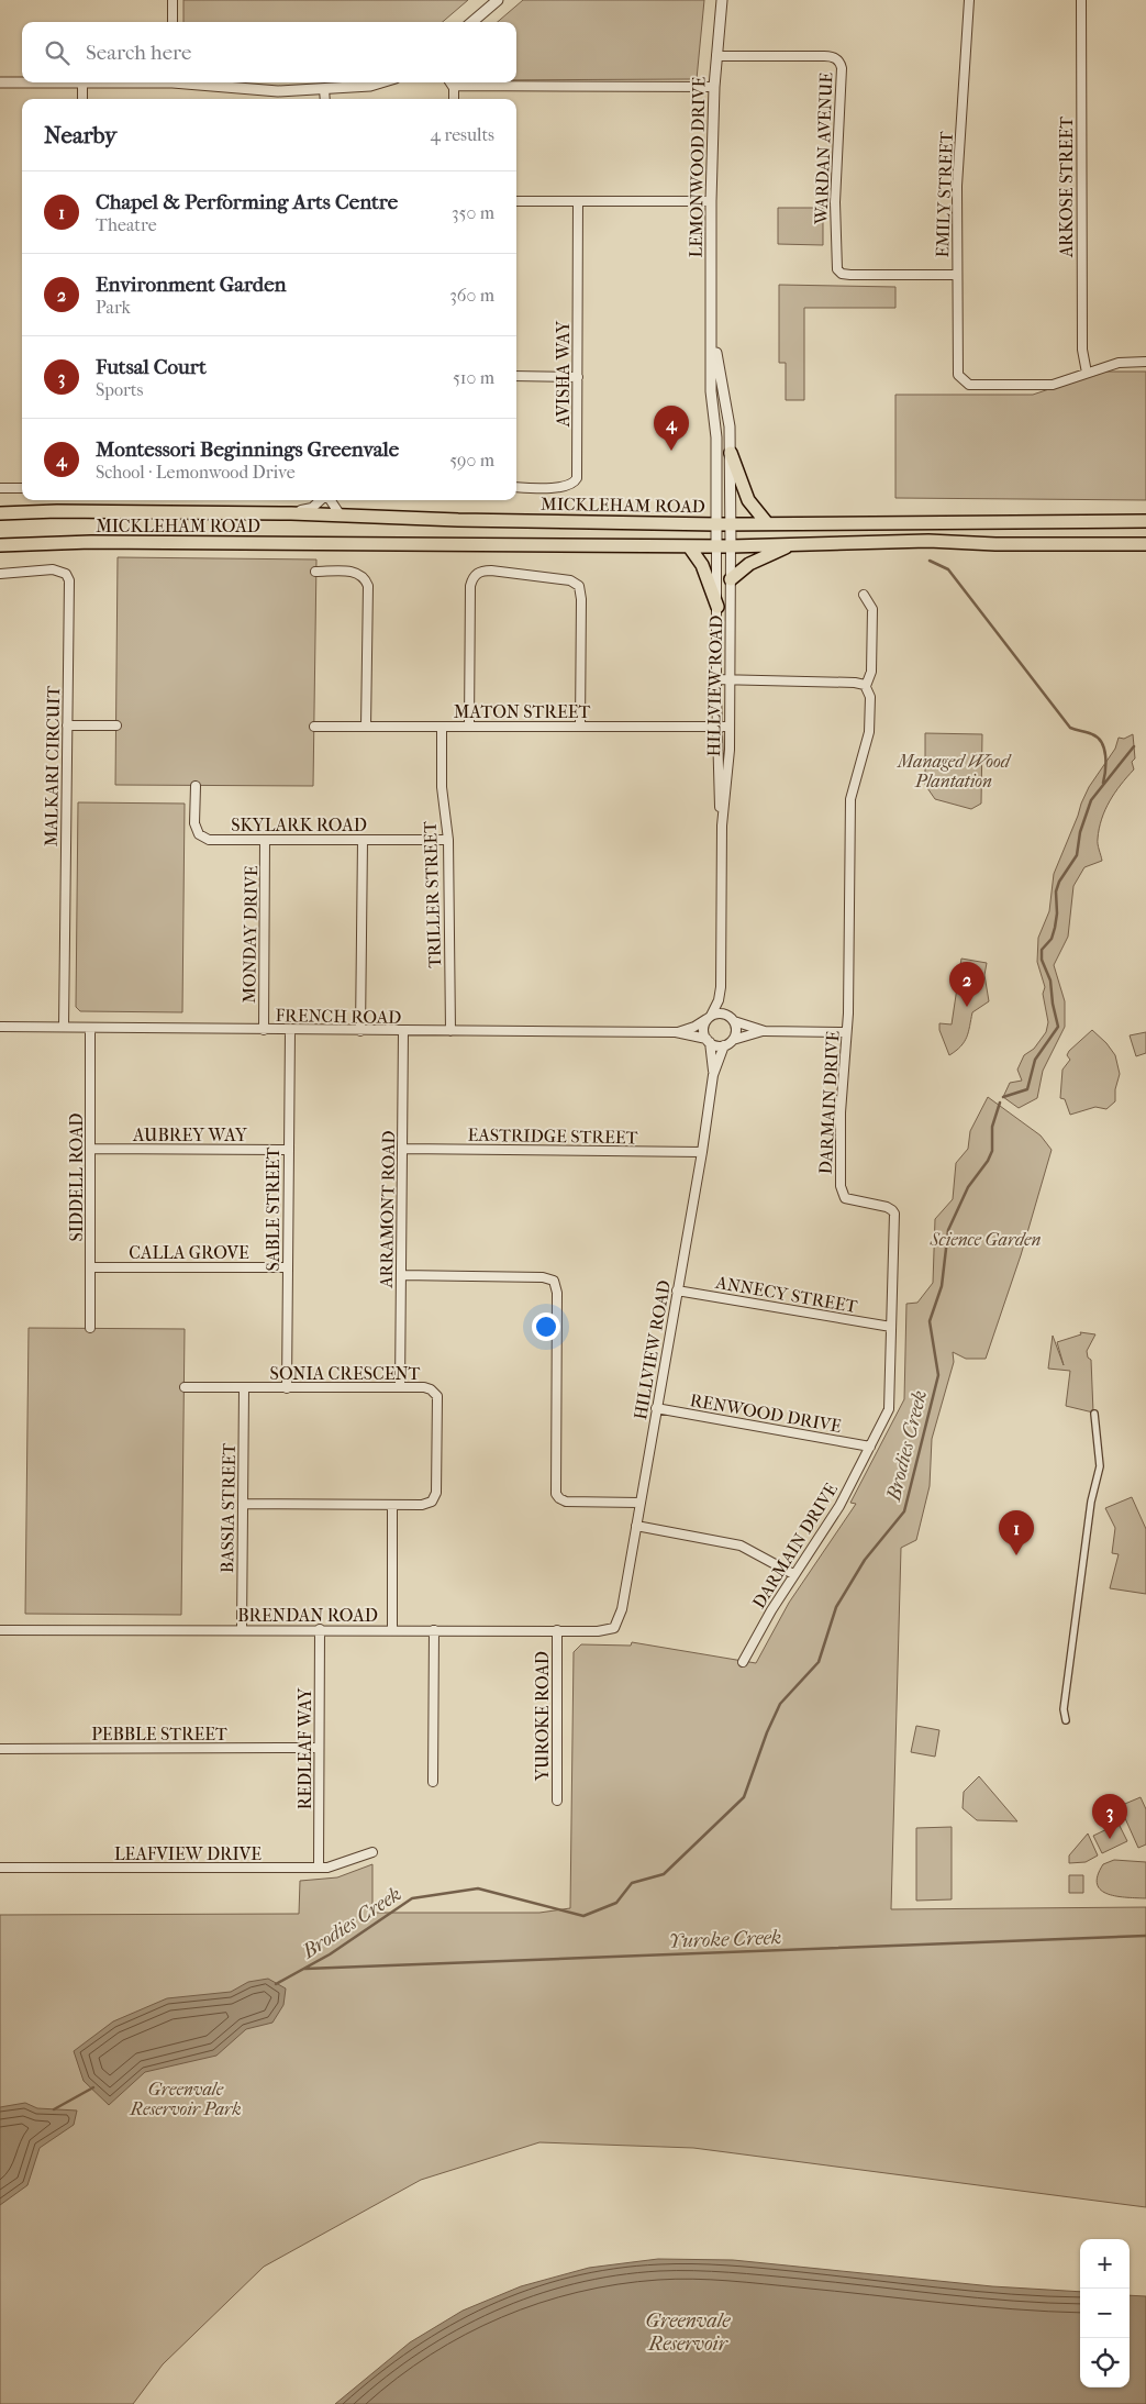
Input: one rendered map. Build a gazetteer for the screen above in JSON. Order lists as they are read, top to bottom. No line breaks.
{"streets":{"main road":["MICKLEHAM ROAD"],"street":["WARDAN AVENUE","LEMONWOOD DRIVE","ARKOSE STREET","EMILY STREET","AVISHA WAY","HILLVIEW ROAD","MATON STREET","MALKARI CIRCUIT","SKYLARK ROAD","TRILLER STREET","MONDAY DRIVE","FRENCH ROAD","DARMAIN DRIVE","AUBREY WAY","EASTRIDGE STREET","SIDDELL ROAD","SABLE STREET","ARRAMONT ROAD","CALLA GROVE","ANNECY STREET","SONIA CRESCENT","RENWOOD DRIVE","BASSIA STREET","BRENDAN ROAD","YUROKE ROAD","PEBBLE STREET","REDLEAF WAY","LEAFVIEW DRIVE"]},"crossings":[["WARDAN AVENUE","LEMONWOOD DRIVE"],["WARDAN AVENUE","EMILY STREET"],["LEMONWOOD DRIVE","MICKLEHAM ROAD"],["LEMONWOOD DRIVE","HILLVIEW ROAD"],["ARKOSE STREET","EMILY STREET"],["MICKLEHAM ROAD","HILLVIEW ROAD"],["HILLVIEW ROAD","MATON STREET"],["HILLVIEW ROAD","FRENCH ROAD"],["HILLVIEW ROAD","EASTRIDGE STREET"],["HILLVIEW ROAD","ANNECY STREET"],["HILLVIEW ROAD","RENWOOD DRIVE"],["HILLVIEW ROAD","BRENDAN ROAD"],["MATON STREET","TRILLER STREET"],["MALKARI CIRCUIT","FRENCH ROAD"],["SKYLARK ROAD","TRILLER STREET"],["SKYLARK ROAD","MONDAY DRIVE"],["TRILLER STREET","FRENCH ROAD"],["MONDAY DRIVE","FRENCH ROAD"],["FRENCH ROAD","SIDDELL ROAD"],["FRENCH ROAD","SABLE STREET"],["FRENCH ROAD","ARRAMONT ROAD"],["DARMAIN DRIVE","ANNECY STREET"],["DARMAIN DRIVE","RENWOOD DRIVE"],["AUBREY WAY","SIDDELL ROAD"],["AUBREY WAY","SABLE STREET"],["EASTRIDGE STREET","ARRAMONT ROAD"],["SIDDELL ROAD","CALLA GROVE"],["SABLE STREET","CALLA GROVE"],["SABLE STREET","SONIA CRESCENT"],["ARRAMONT ROAD","SONIA CRESCENT"],["SONIA CRESCENT","BASSIA STREET"],["BASSIA STREET","BRENDAN ROAD"],["BRENDAN ROAD","YUROKE ROAD"],["BRENDAN ROAD","REDLEAF WAY"],["PEBBLE STREET","REDLEAF WAY"],["REDLEAF WAY","LEAFVIEW DRIVE"]],"water":["Brodies Creek","Yuroke Creek","Greenvale Reservoir"],"parks":["Managed Wood Plantation","Science Garden","Greenvale Reservoir Park"],"page":{"search":"Search here","heading":["Nearby","4 results"],"list":[{"mark":"1","name":"Chapel & Performing Arts Centre","note":"Theatre","value":"350 m"},{"mark":"2","name":"Environment Garden","note":"Park","value":"360 m"},{"mark":"3","name":"Futsal Court","note":"Sports","value":"510 m"},{"mark":"4","name":"Montessori Beginnings Greenvale","note":"School · Lemonwood Drive","value":"590 m"}],"pins":["4","2","1","3"],"map_buttons":["+","−"]}}
